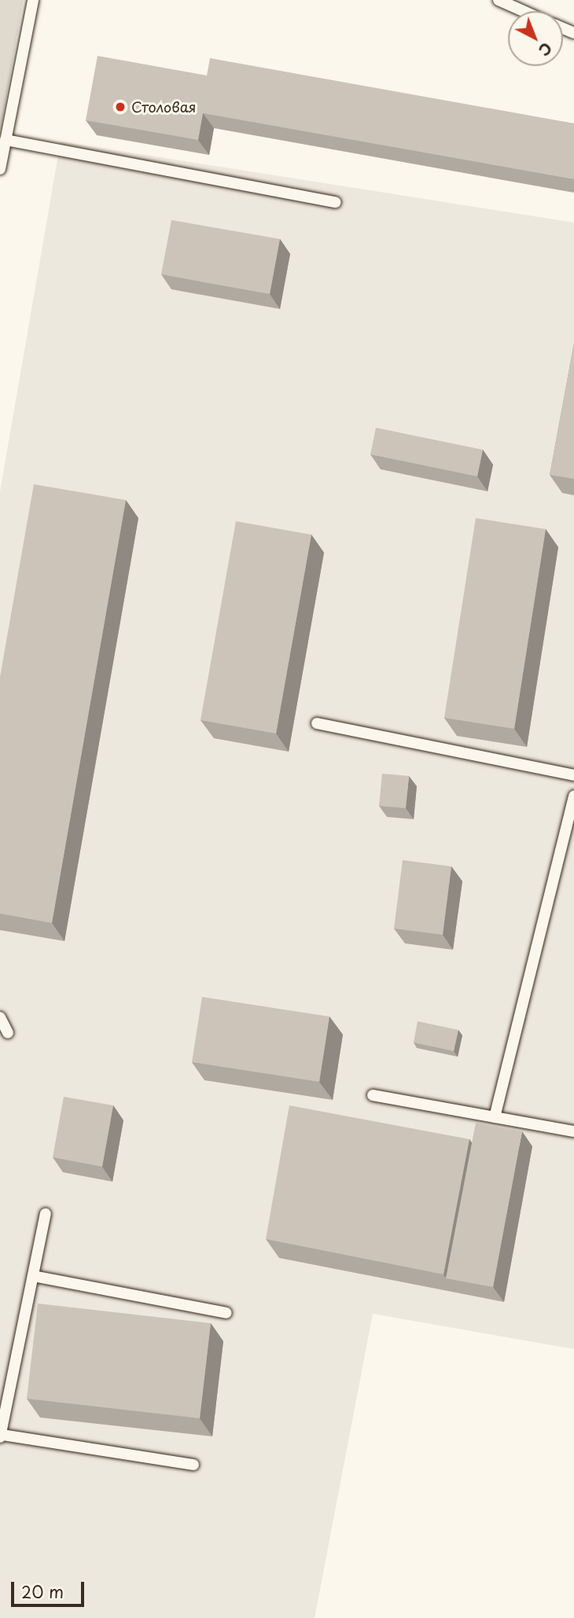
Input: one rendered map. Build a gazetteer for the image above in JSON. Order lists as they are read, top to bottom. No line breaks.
{"places":["Столовая"],"scale_bar":"20 m","north":"bottom right"}
